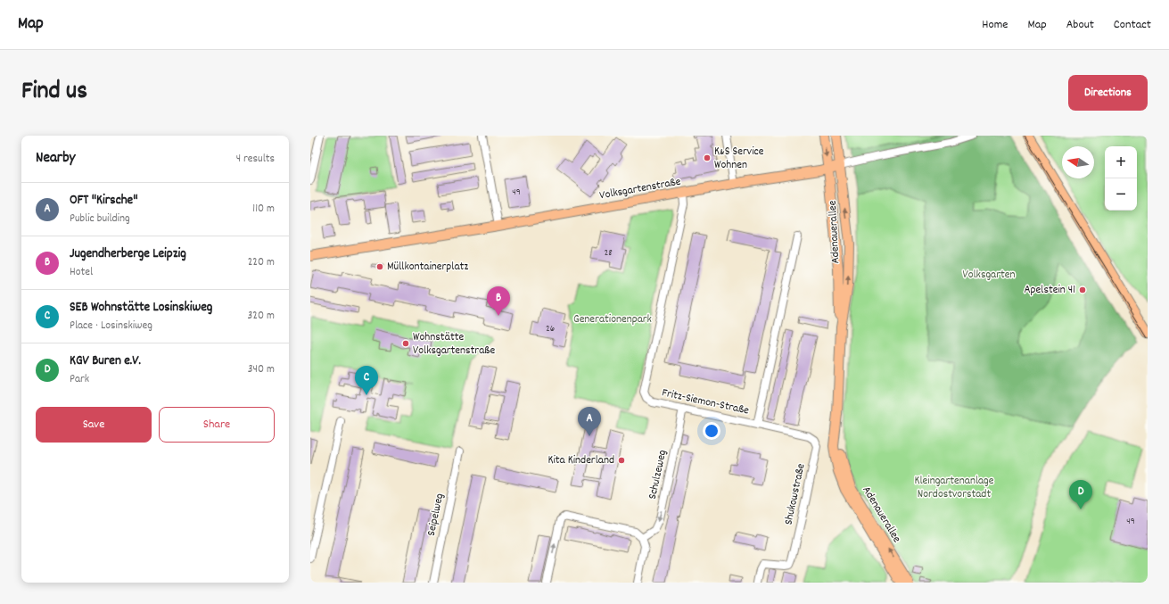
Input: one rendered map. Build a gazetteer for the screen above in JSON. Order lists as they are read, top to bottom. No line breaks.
{"streets":{"main road":["Volksgartenstraße","Adenauerallee"],"street":["Fritz-Siemon-Straße","Schulzeweg","Shukowstraße","Seipelweg"]},"crossings":[["Volksgartenstraße","Adenauerallee"],["Volksgartenstraße","Fritz-Siemon-Straße"],["Fritz-Siemon-Straße","Schulzeweg"],["Fritz-Siemon-Straße","Shukowstraße"]],"one_way":["Schulzeweg"],"parks":["Volksgarten","Generationenpark","Kleingartenanlage Nordostvorstadt"],"places":["K&S Service Wohnen","Müllkontainerplatz","Apelstein 41","Wohnstätte Volksgartenstraße","Kita Kinderland"],"house_numbers":["49","28","26","49"],"north":"left","page":{"header":"Map","nav":["Home","Map","About","Contact"],"title":"Find us","buttons":["Directions",["Save","Share"]],"heading":["Nearby","4 results"],"map_buttons":["+","−"],"list":[{"mark":"A","name":"OFT \"Kirsche\"","note":"Public building","value":"110 m"},{"mark":"B","name":"Jugendherberge Leipzig","note":"Hotel","value":"220 m"},{"mark":"C","name":"SEB Wohnstätte Losinskiweg","note":"Place · Losinskiweg","value":"320 m"},{"mark":"D","name":"KGV Buren e.V.","note":"Park","value":"340 m"}],"pins":["B","C","A","D"]}}
